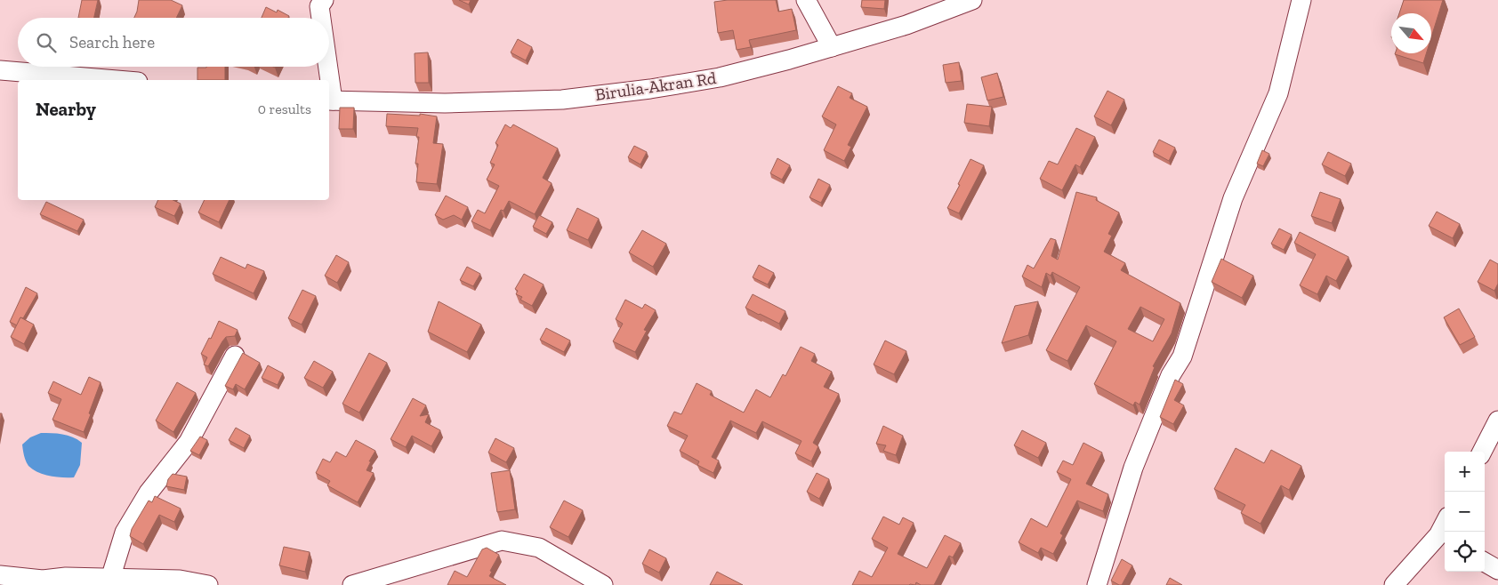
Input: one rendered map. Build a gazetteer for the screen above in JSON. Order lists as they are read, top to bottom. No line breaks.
{"streets":{"street":["Birulia-Akran Rd"]},"north":"bottom right","page":{"search":"Search here","heading":["Nearby","0 results"],"map_buttons":["+","−"]}}
